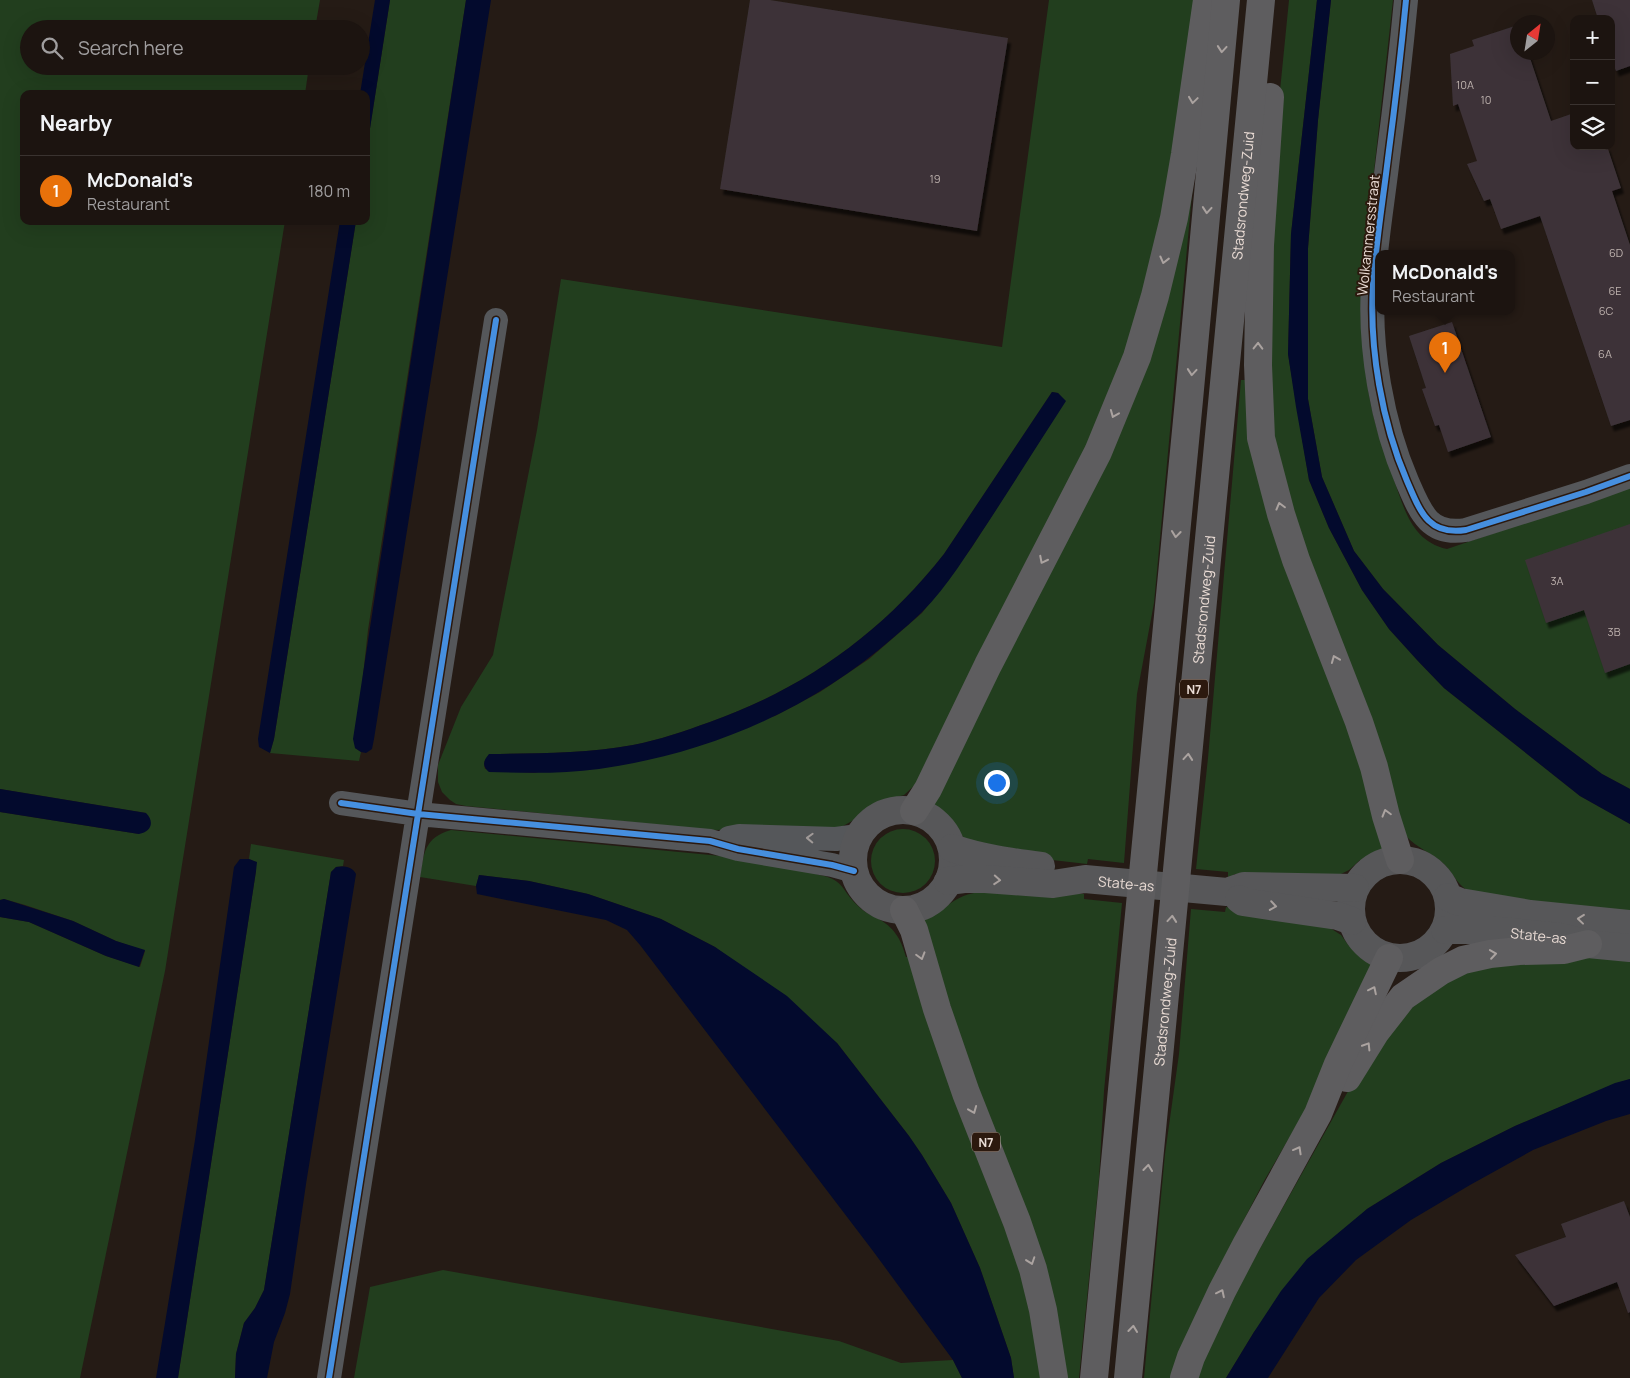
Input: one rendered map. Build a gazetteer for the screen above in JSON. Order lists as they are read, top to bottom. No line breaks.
{"streets":{"highway":["Stadsrondweg-Zuid","N7"],"main road":["State-as"],"street":["Wolkammersstraat"]},"crossings":[["N7","State-as"]],"house_numbers":["10A","10","19","6D","6E","6C","6A","3A","3B"],"north":"top right","page":{"map_buttons":["+","−"],"search":"Search here","heading":"Nearby","list":[{"mark":"1","name":"McDonald's","note":"Restaurant","value":"180 m"}],"popup":["McDonald's","Restaurant"],"pins":"1"}}
